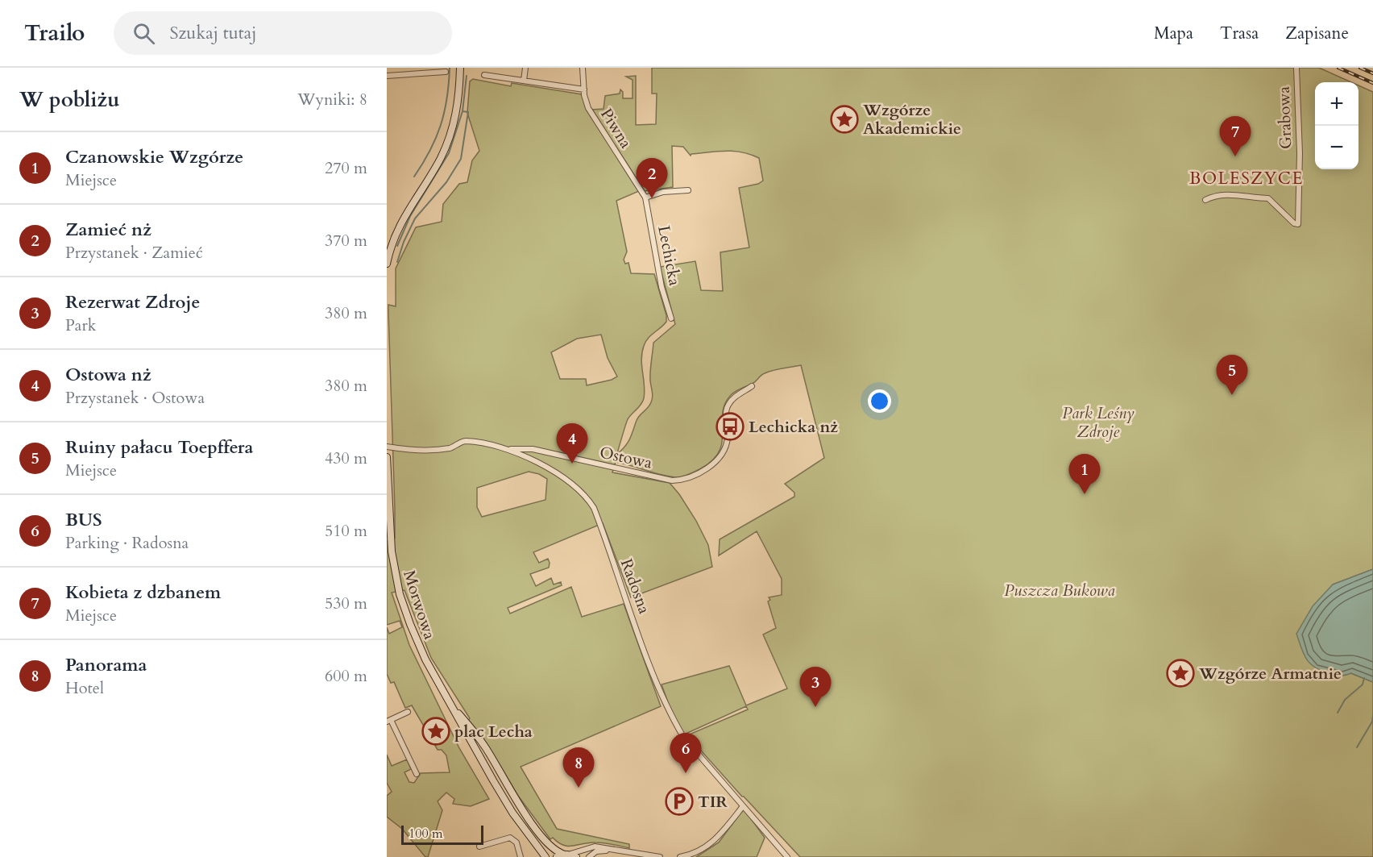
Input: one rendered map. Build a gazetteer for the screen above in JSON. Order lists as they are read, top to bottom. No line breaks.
{"streets":{"main road":["Morwowa"],"street":["Grabowa","Piwna","Lechicka","Ostowa","Radosna"]},"crossings":[["Piwna","Lechicka"],["Ostowa","Radosna"]],"districts":["BOLESZYCE"],"parks":["Park Leśny Zdroje","Puszcza Bukowa"],"places":{"place":["Wzgórze Akademickie","Wzgórze Armatnie","plac Lecha"],"bus stop":["Lechicka nż"],"parking":["TIR"]},"scale_bar":"100 m","page":{"header":"Trailo","search":"Szukaj tutaj","nav":["Mapa","Trasa","Zapisane"],"heading":["W pobliżu","Wyniki: 8"],"map_buttons":["+","−"],"pins":["7","2","5","4","1","3","6","8"],"list":[{"mark":"1","name":"Czanowskie Wzgórze","note":"Miejsce","value":"270 m"},{"mark":"2","name":"Zamieć nż","note":"Przystanek · Zamieć","value":"370 m"},{"mark":"3","name":"Rezerwat Zdroje","note":"Park","value":"380 m"},{"mark":"4","name":"Ostowa nż","note":"Przystanek · Ostowa","value":"380 m"},{"mark":"5","name":"Ruiny pałacu Toepffera","note":"Miejsce","value":"430 m"},{"mark":"6","name":"BUS","note":"Parking · Radosna","value":"510 m"},{"mark":"7","name":"Kobieta z dzbanem","note":"Miejsce","value":"530 m"},{"mark":"8","name":"Panorama","note":"Hotel","value":"600 m"}],"scale":"100 m"}}
